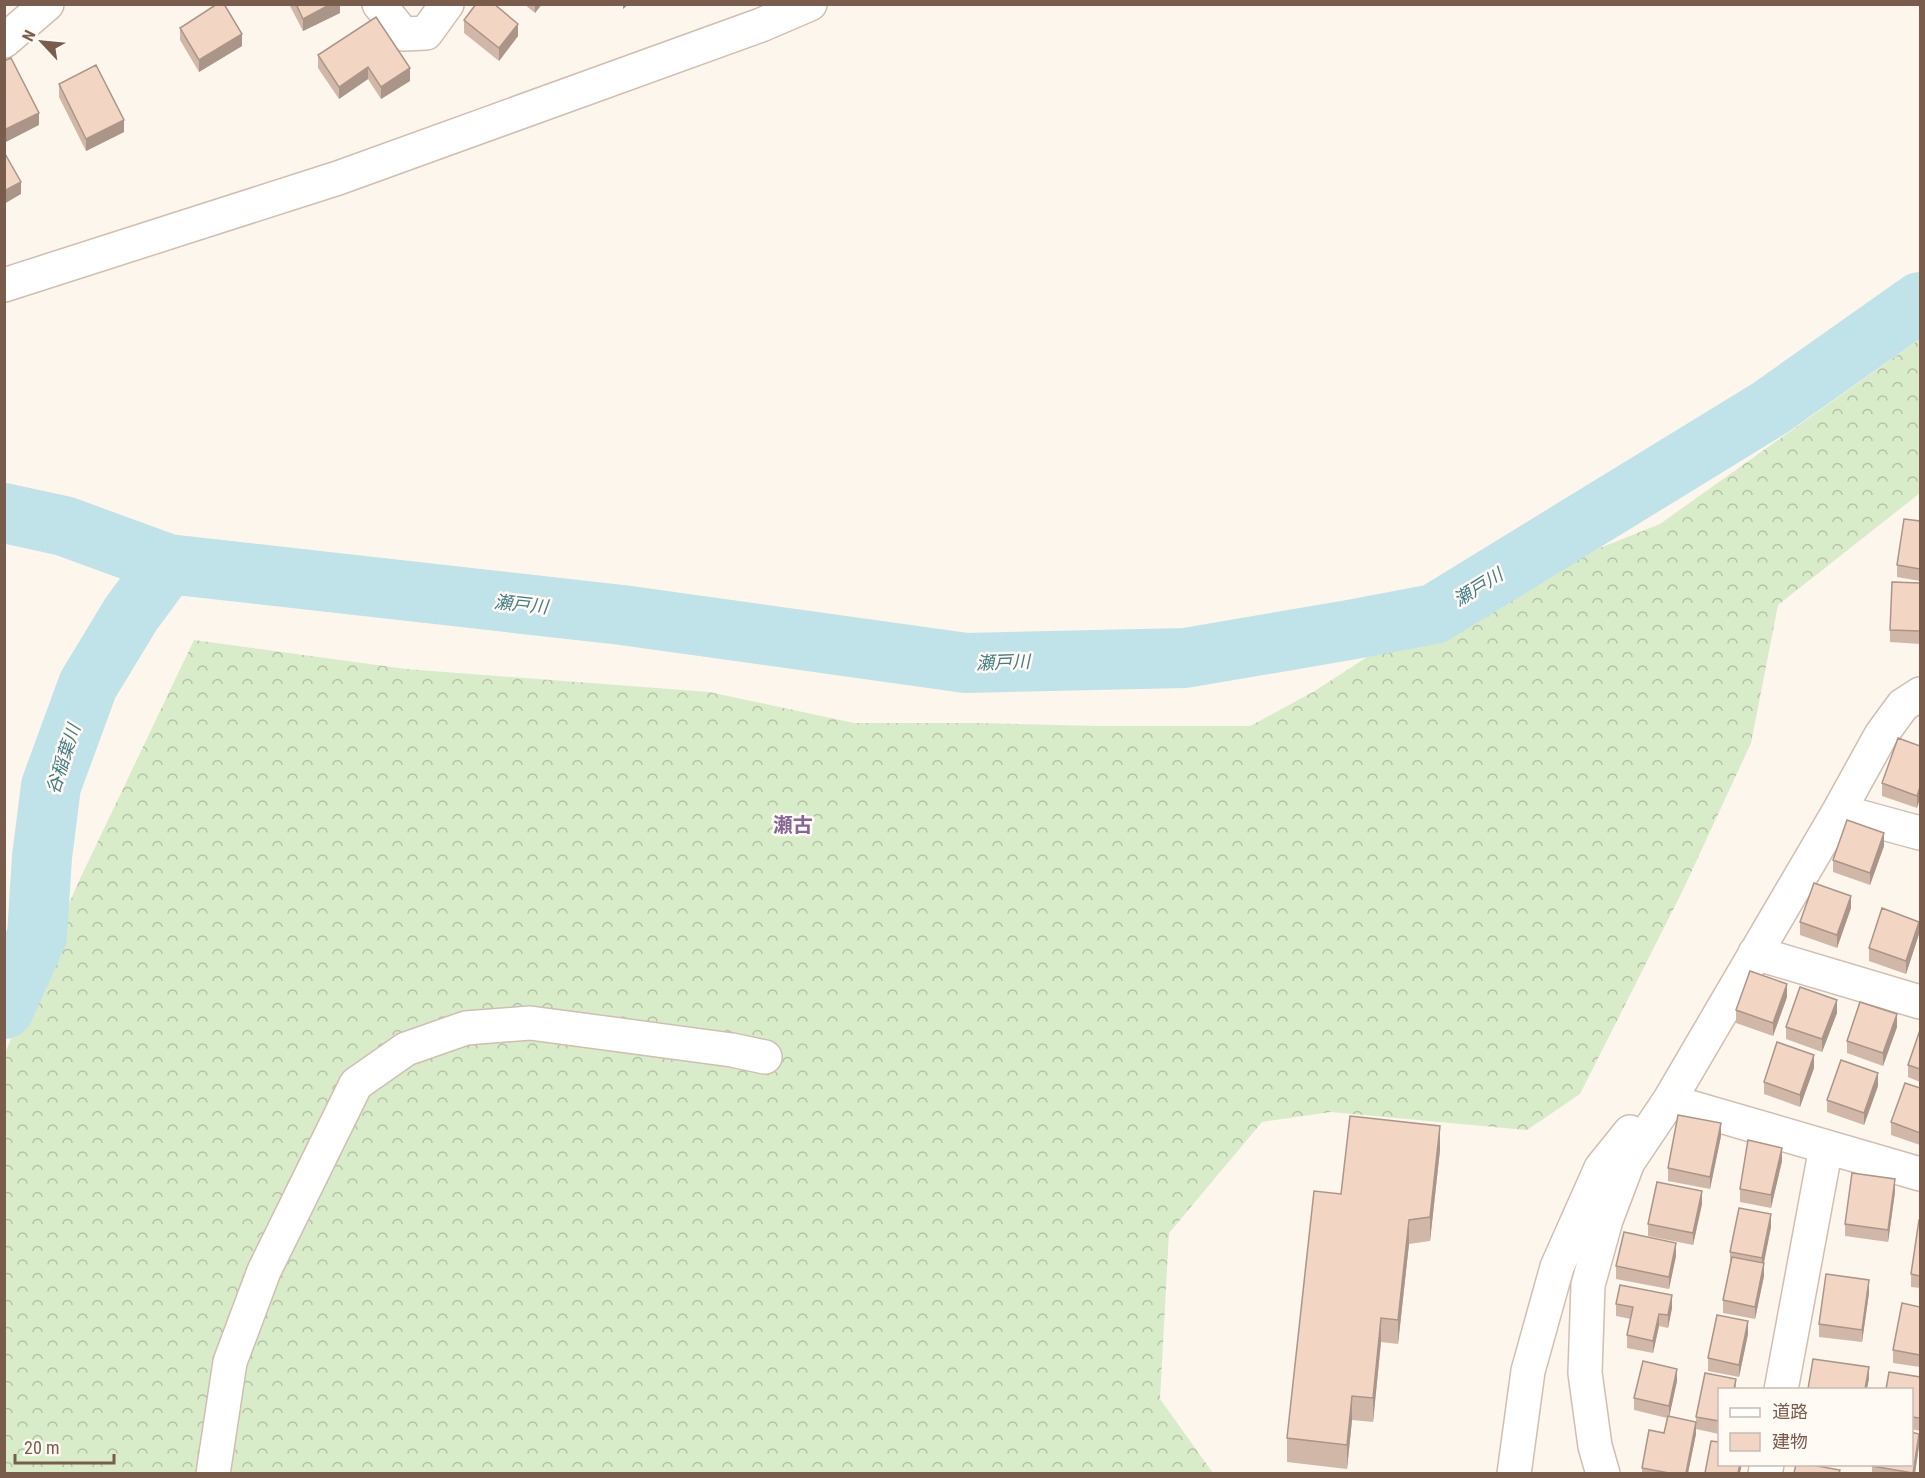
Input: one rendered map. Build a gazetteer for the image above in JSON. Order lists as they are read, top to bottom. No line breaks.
{"districts":["瀬古"],"water":["瀬戸川","谷稲葉川"],"legend":["道路","建物"],"scale_bar":"20 m","north":"top left"}
